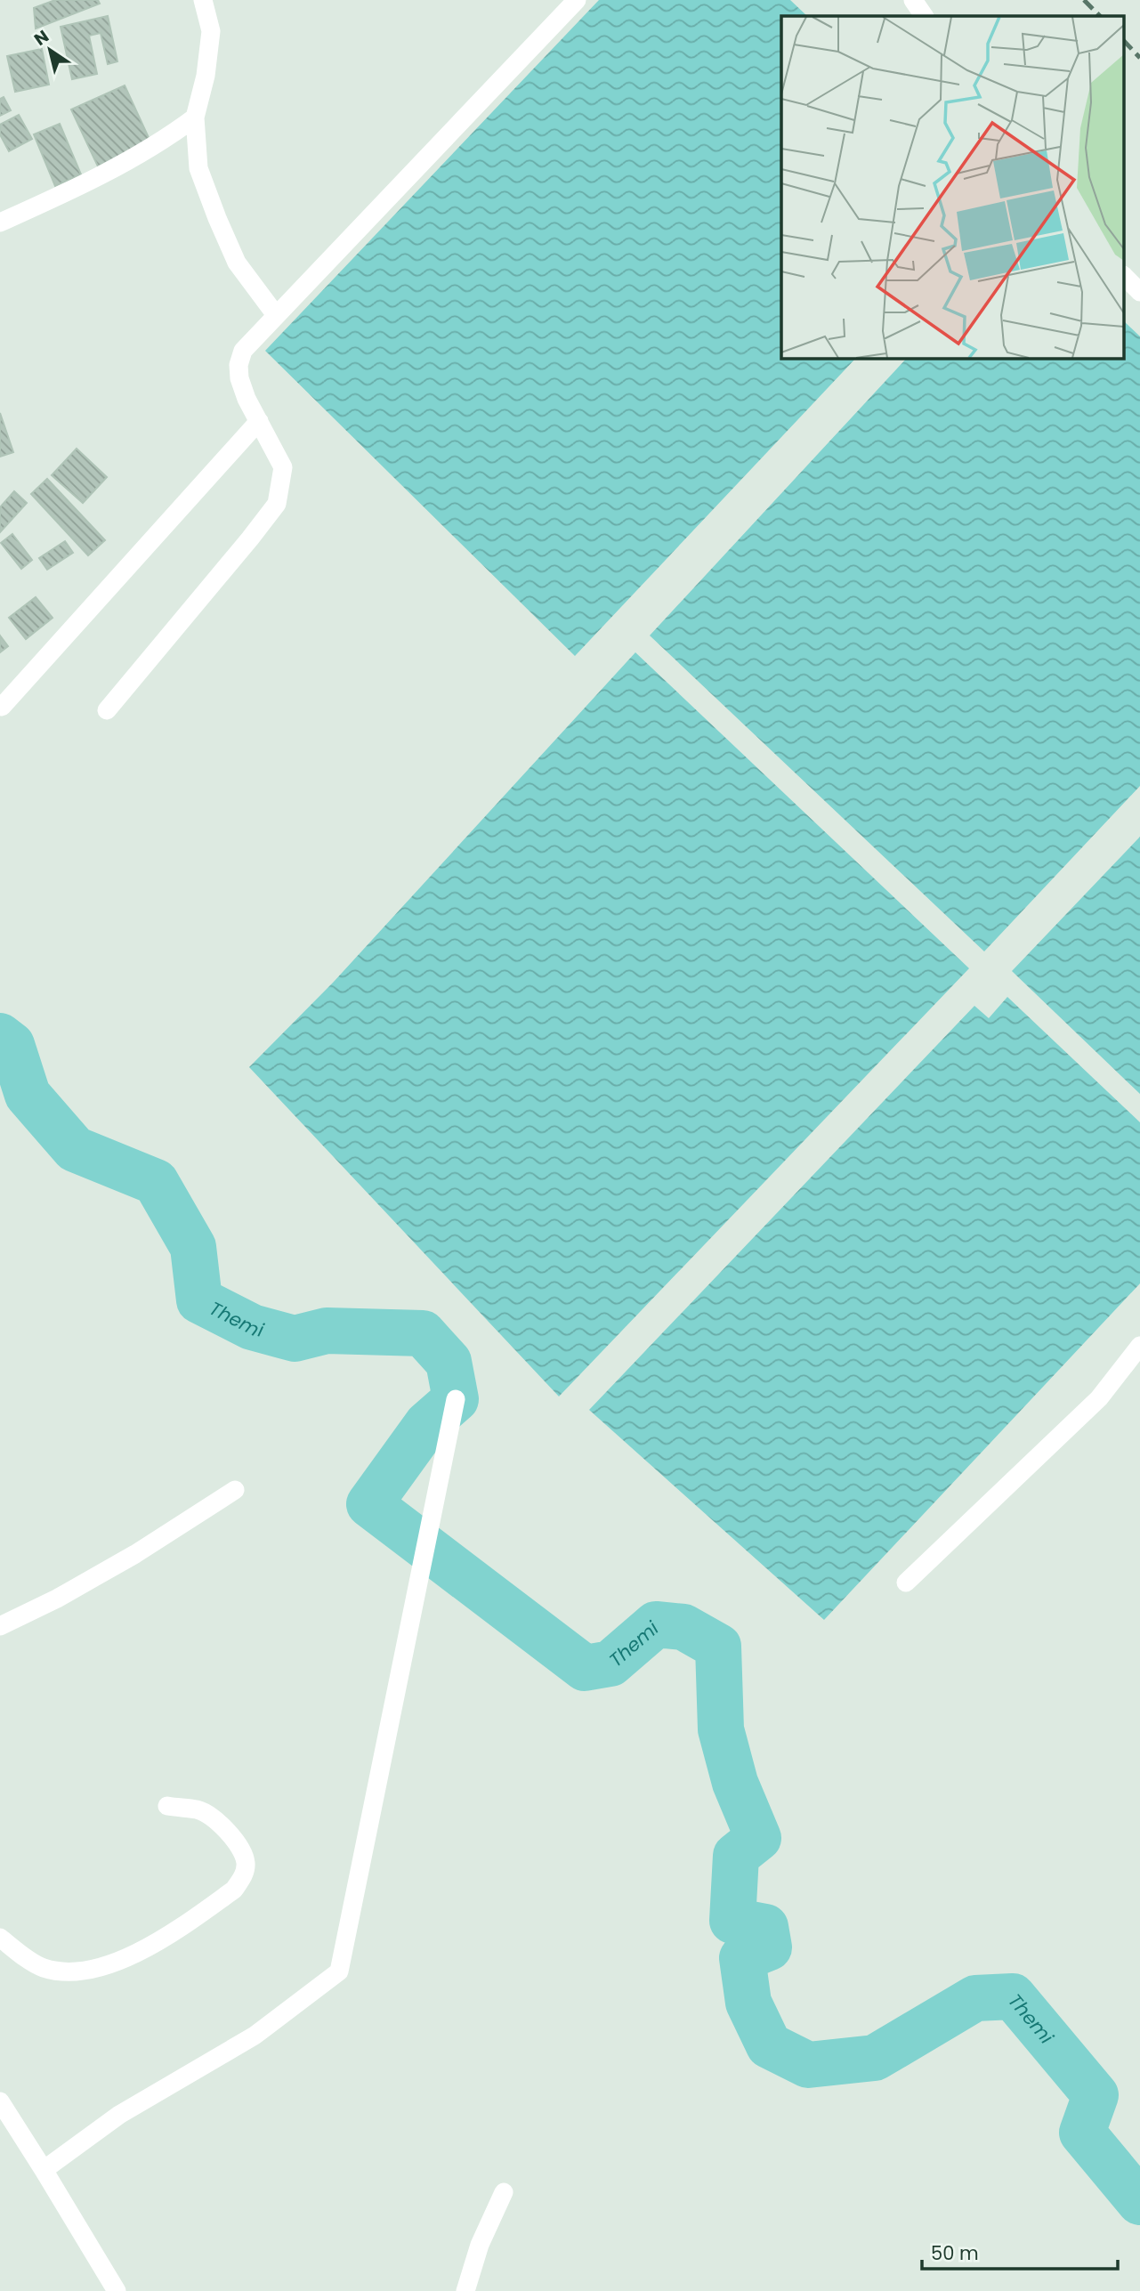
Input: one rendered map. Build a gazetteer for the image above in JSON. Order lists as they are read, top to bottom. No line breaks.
{"water":["Themi"],"scale_bar":"50 m","north":"top left"}
